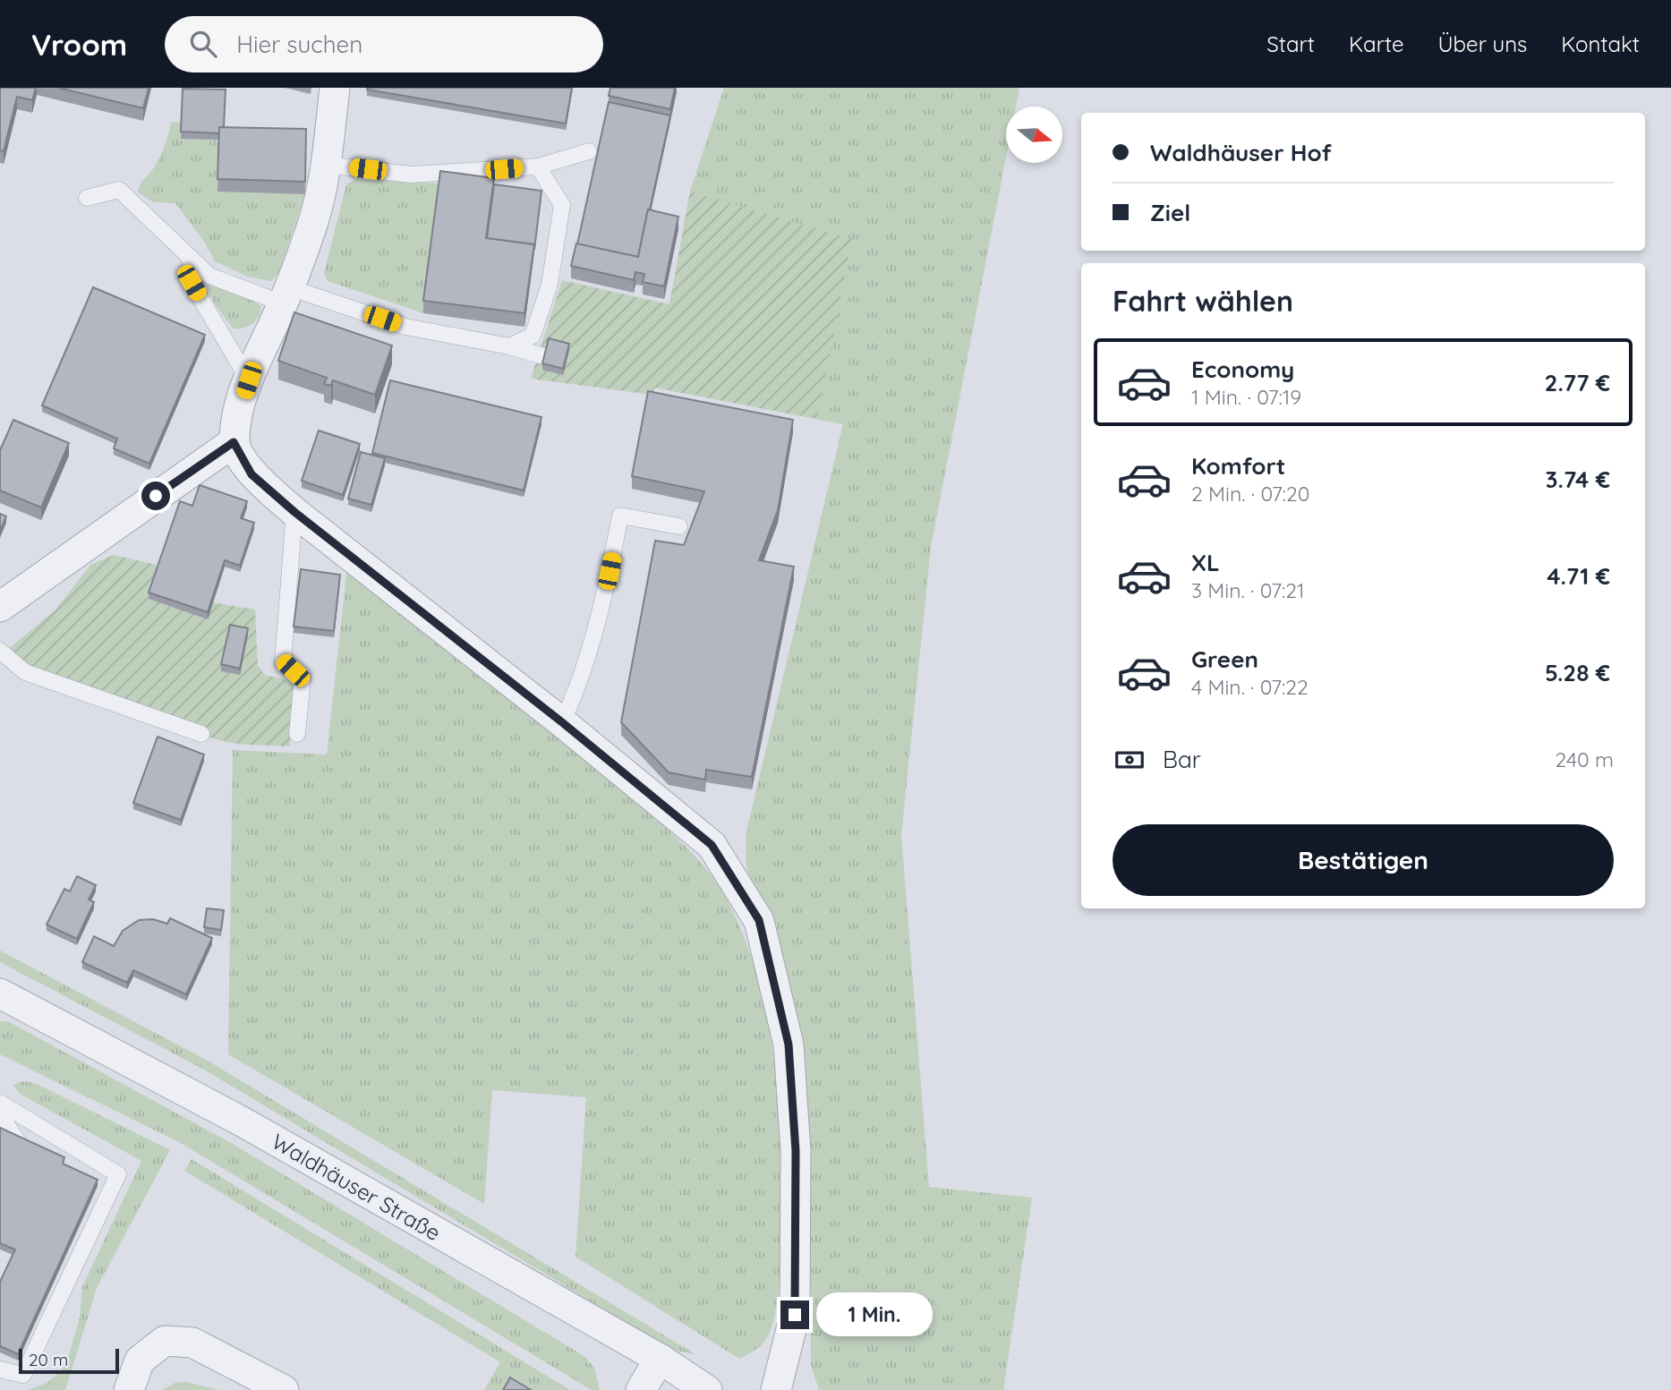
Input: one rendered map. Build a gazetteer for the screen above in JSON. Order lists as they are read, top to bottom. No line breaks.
{"streets":{"street":["Waldhäuser Straße"]},"scale_bar":"20 m","north":"right","page":{"header":"Vroom","search":"Hier suchen","nav":["Start","Karte","Über uns","Kontakt"],"banner":["Waldhäuser Hof","Ziel"],"heading":"Fahrt wählen","list":[{"name":"Economy","note":"1 Min. · 07:19","value":"2.77 €"},{"name":"Komfort","note":"2 Min. · 07:20","value":"3.74 €"},{"name":"XL","note":"3 Min. · 07:21","value":"4.71 €"},{"name":"Green","note":"4 Min. · 07:22","value":"5.28 €"}],"pay":["Bar","240 m"],"buttons":"Bestätigen","bubble":"1 Min.","scale":"20 m"}}
